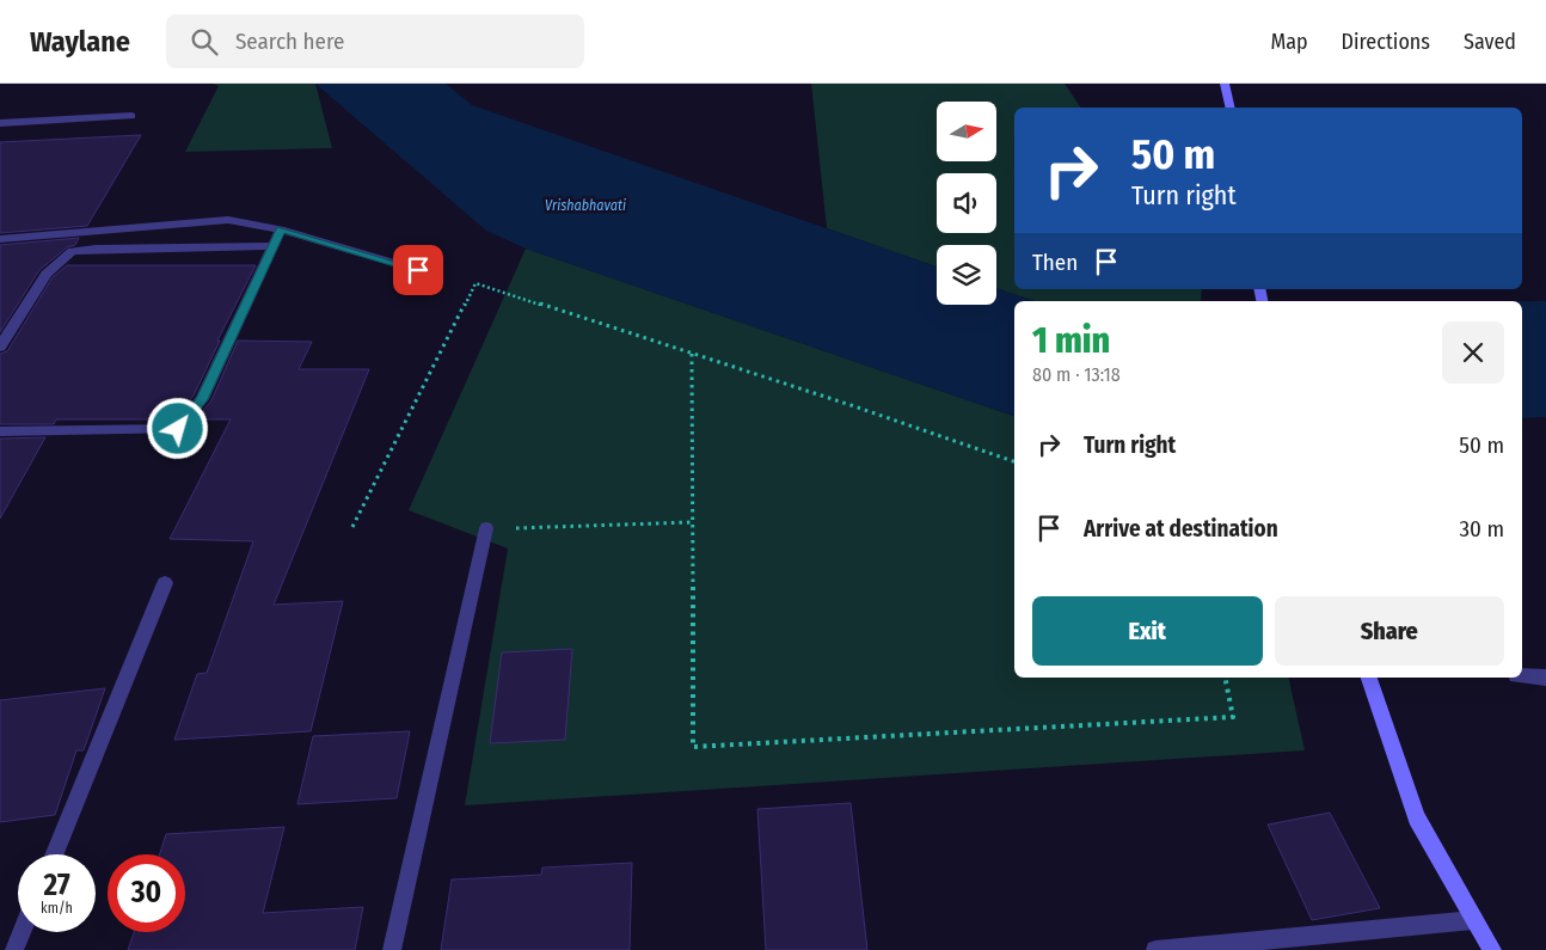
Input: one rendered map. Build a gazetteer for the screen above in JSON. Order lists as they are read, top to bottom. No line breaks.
{"water":["Vrishabhavati"],"north":"right","page":{"header":"Waylane","search":"Search here","nav":["Map","Directions","Saved"],"turn":["50 m","Turn right"],"then":"Then","heading":["1 min","80 m · 13:18"],"list":[{"name":"Turn right","value":"50 m"},{"name":"Arrive at destination","value":"30 m"}],"buttons":["Exit","Share"],"speed":"27 km/h","limit":"30"}}
